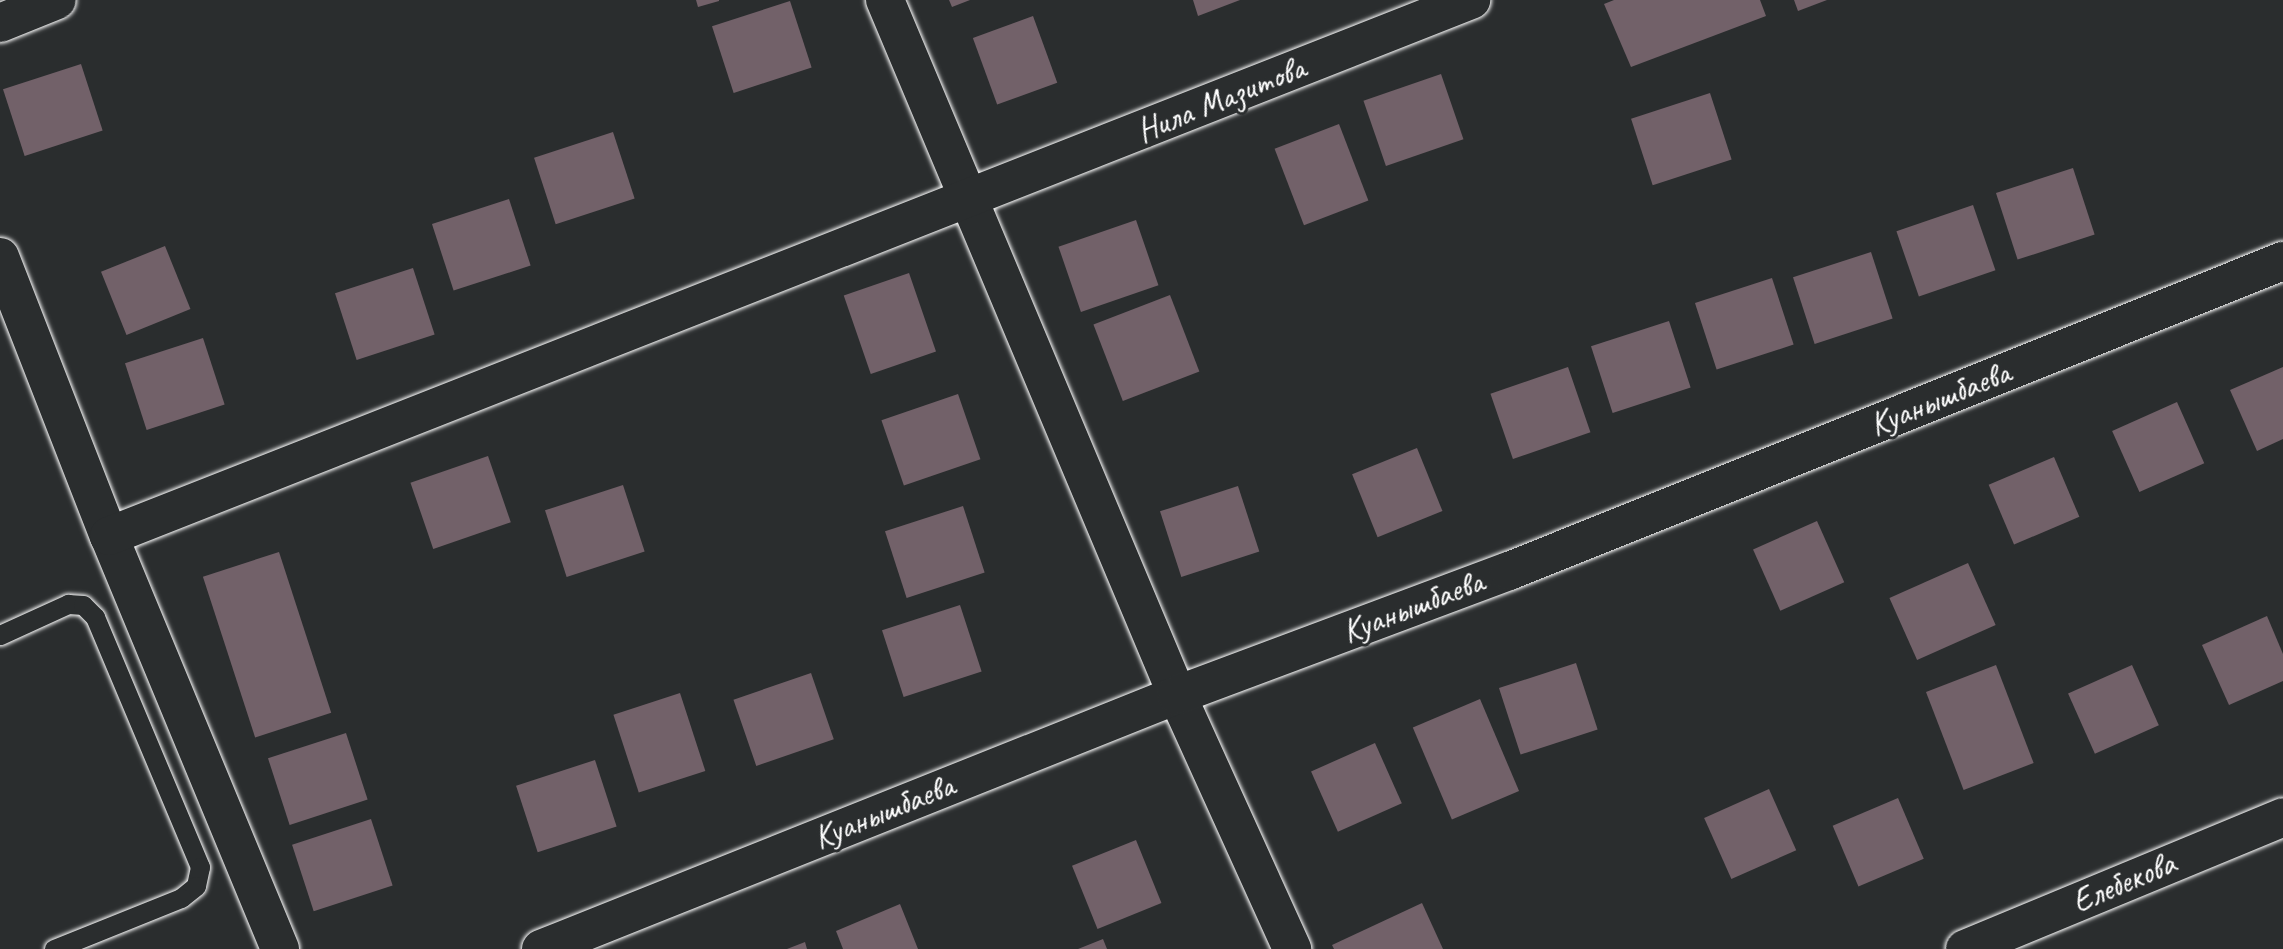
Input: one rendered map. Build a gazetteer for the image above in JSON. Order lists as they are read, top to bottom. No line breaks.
{"streets":{"street":["Нила Мазитова","Куанышбаева","Елебекова"]}}
